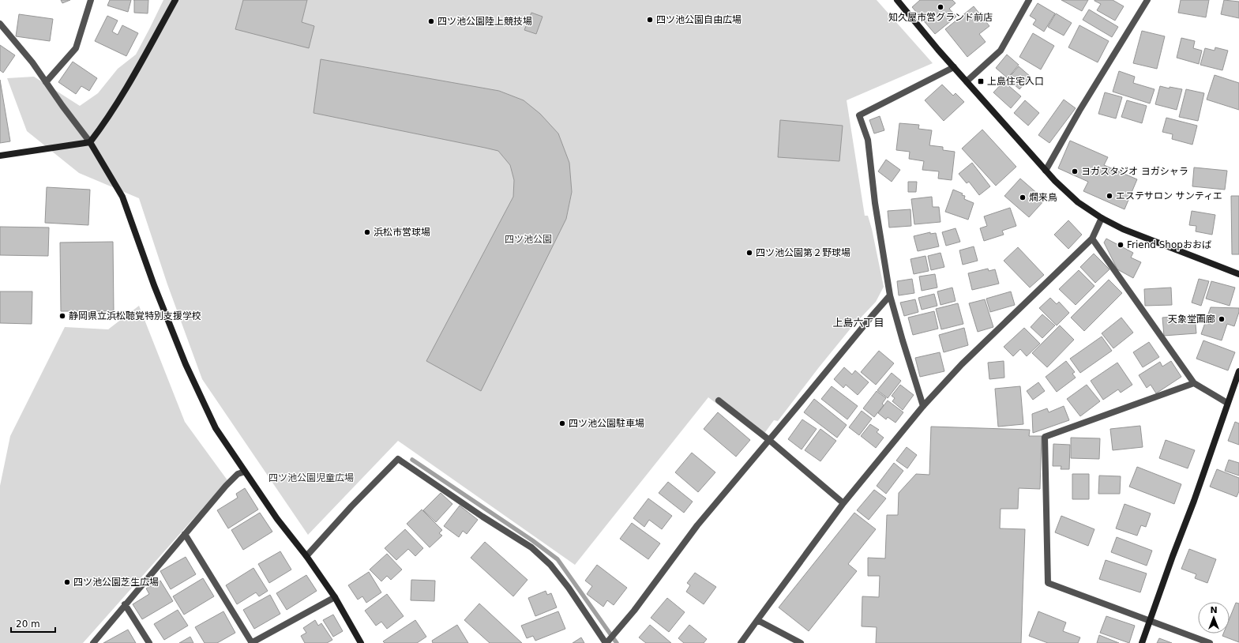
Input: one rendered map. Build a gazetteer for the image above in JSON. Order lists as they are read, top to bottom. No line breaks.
{"districts":["上島六丁目"],"parks":["四ツ池公園","四ツ池公園児童広場"],"places":{"other":["知久屋市営グランド前店","四ツ池公園自由広場","四ツ池公園陸上競技場","ヨガスタジオ ヨガシャラ","エステサロン サンティエ","燗来鳥","浜松市営球場","Friend Shopおおば","四ツ池公園第２野球場","静岡県立浜松聴覚特別支援学校","天象堂画廊","四ツ池公園駐車場","四ツ池公園芝生広場"],"transit":["上島住宅入口"]},"scale_bar":"20 m","north":"top"}
